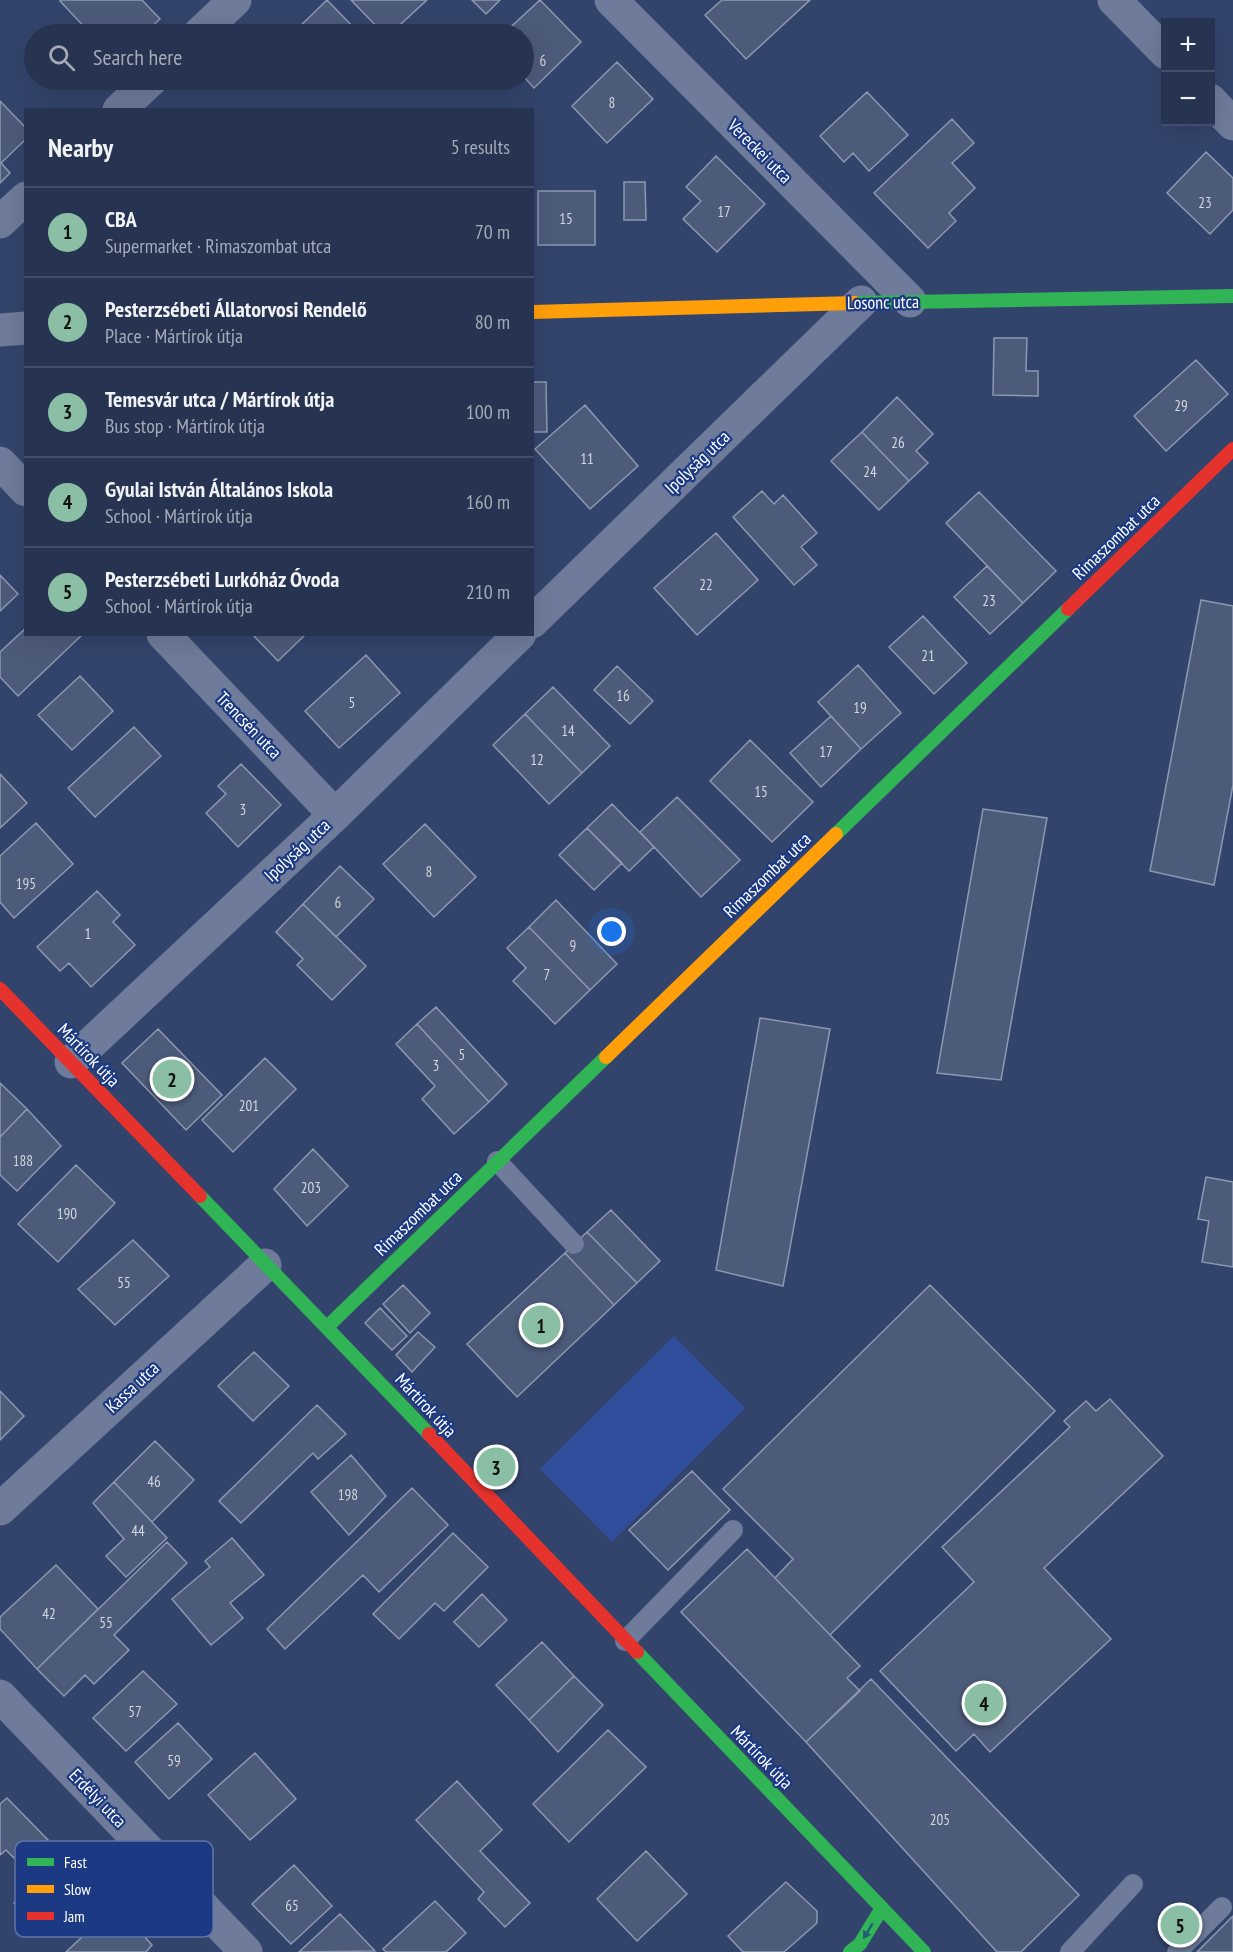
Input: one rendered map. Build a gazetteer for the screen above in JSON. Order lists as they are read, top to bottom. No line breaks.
{"streets":{"street":["Vereckei utca","Losonc utca","Ipolyság utca","Rimaszombat utca","Trencsén utca","Mártírok útja","Kassa utca","Erdélyi utca"]},"crossings":[["Vereckei utca","Losonc utca"],["Losonc utca","Ipolyság utca"],["Ipolyság utca","Trencsén utca"],["Ipolyság utca","Mártírok útja"],["Rimaszombat utca","Mártírok útja"],["Mártírok útja","Kassa utca"]],"house_numbers":["6","8","23","17","15","29","26","11","24","22","23","21","16","5","19","14","17","12","15","3","8","195","6","1","9","7","5","3","201","188","203","190","55","46","198","44","42","55","57","59","205","65"],"legend":["Fast","Slow","Jam"],"page":{"map_buttons":["+","−"],"search":"Search here","heading":["Nearby","5 results"],"list":[{"mark":"1","name":"CBA","note":"Supermarket · Rimaszombat utca","value":"70 m"},{"mark":"2","name":"Pesterzsébeti Állatorvosi Rendelő","note":"Place · Mártírok útja","value":"80 m"},{"mark":"3","name":"Temesvár utca / Mártírok útja","note":"Bus stop · Mártírok útja","value":"100 m"},{"mark":"4","name":"Gyulai István Általános Iskola","note":"School · Mártírok útja","value":"160 m"},{"mark":"5","name":"Pesterzsébeti Lurkóház Óvoda","note":"School · Mártírok útja","value":"210 m"}],"pins":["2","1","3","4","5"]}}
